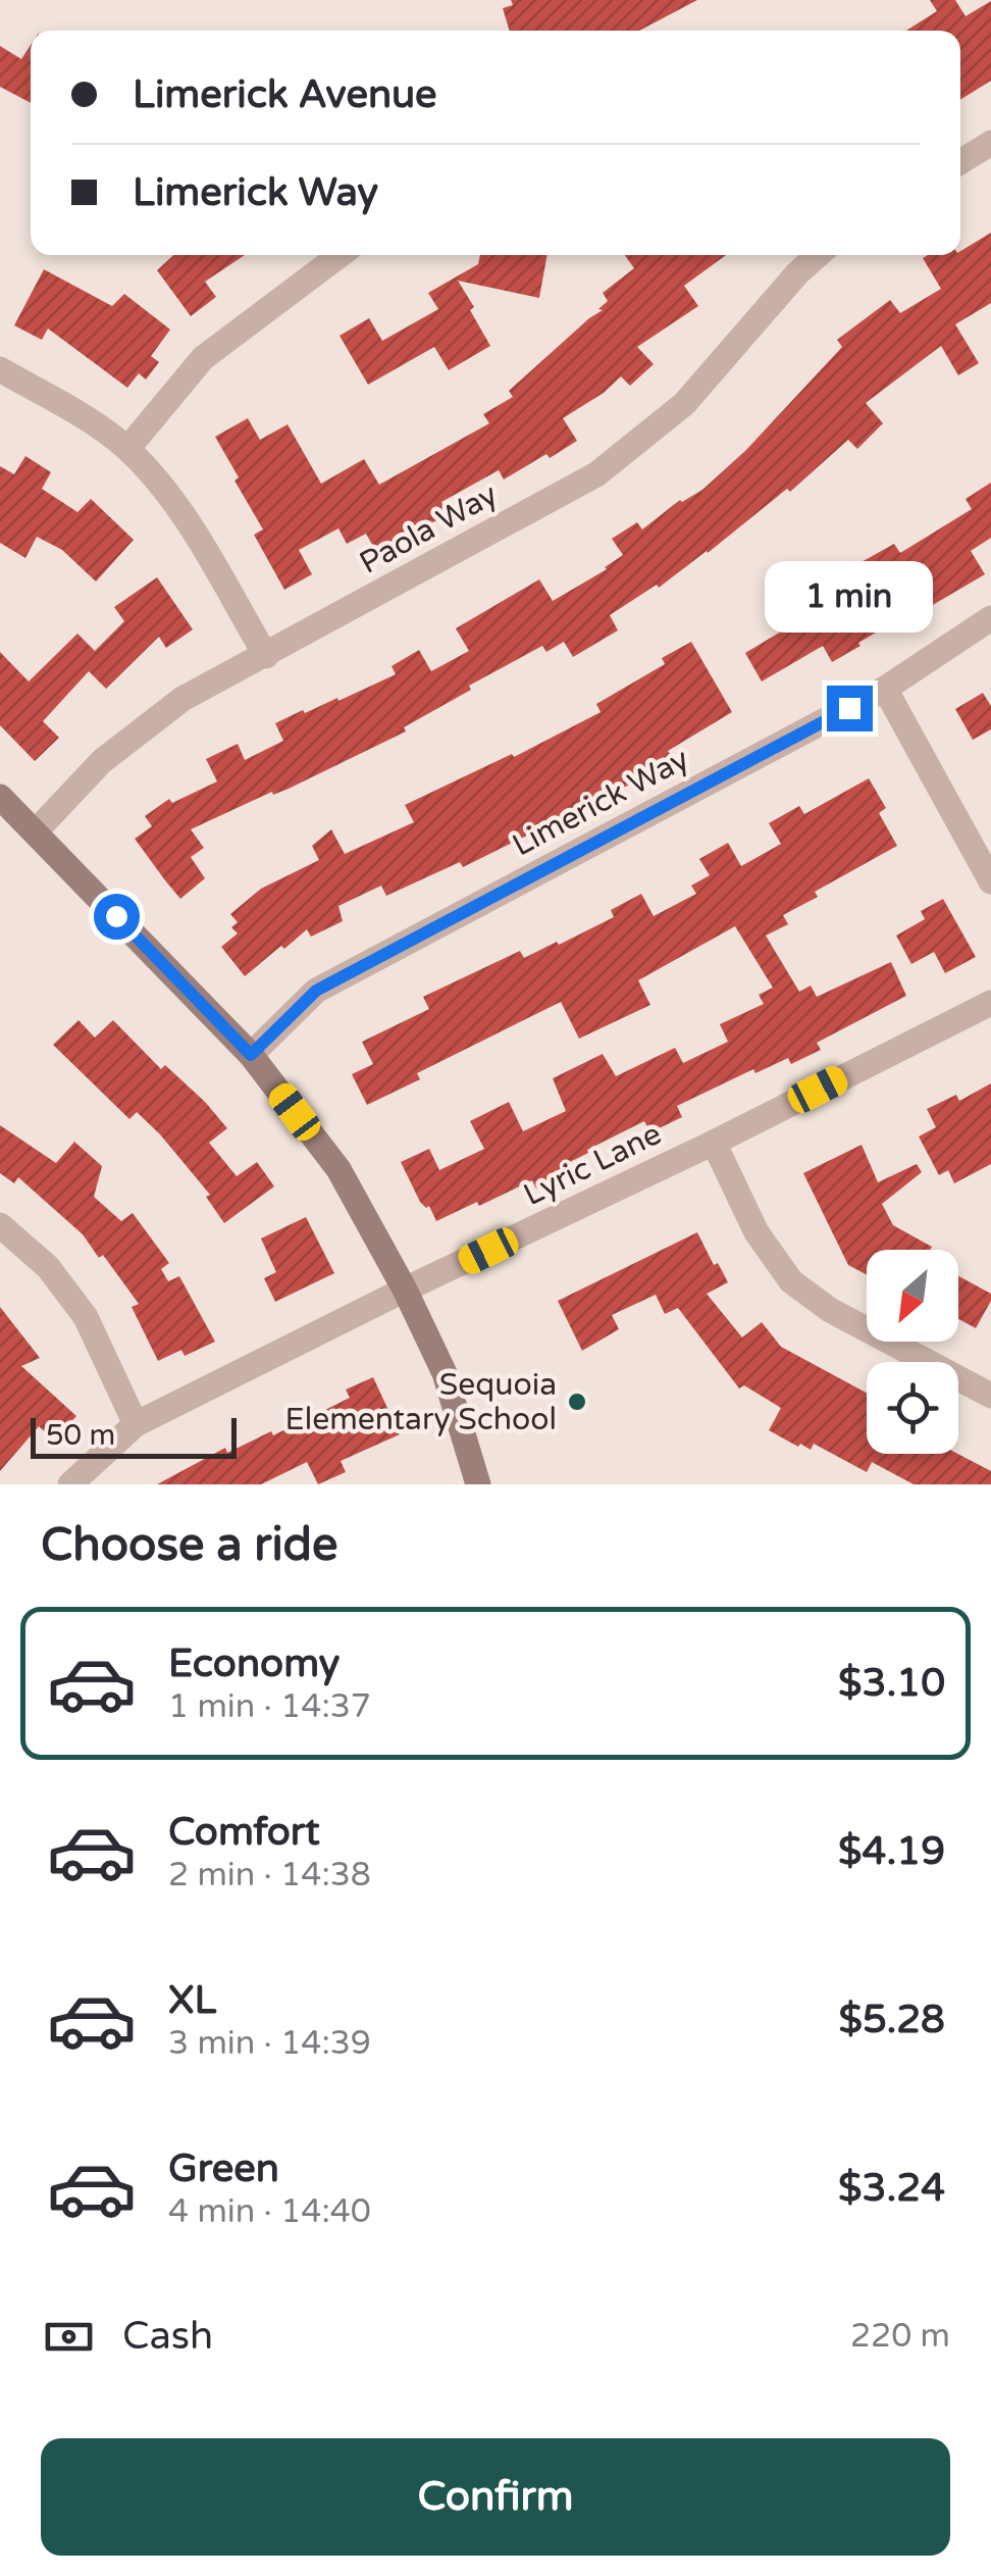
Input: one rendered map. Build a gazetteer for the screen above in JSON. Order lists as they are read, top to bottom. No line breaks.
{"streets":{"street":["Paola Way","Limerick Way","Lyric Lane"]},"places":["Sequoia Elementary School"],"scale_bar":"50 m","north":"bottom left","page":{"banner":["Limerick Avenue","Limerick Way"],"bubble":"1 min","scale":"50 m","heading":"Choose a ride","list":[{"name":"Economy","note":"1 min · 14:37","value":"$3.10"},{"name":"Comfort","note":"2 min · 14:38","value":"$4.19"},{"name":"XL","note":"3 min · 14:39","value":"$5.28"},{"name":"Green","note":"4 min · 14:40","value":"$3.24"}],"pay":["Cash","220 m"],"buttons":"Confirm"}}
